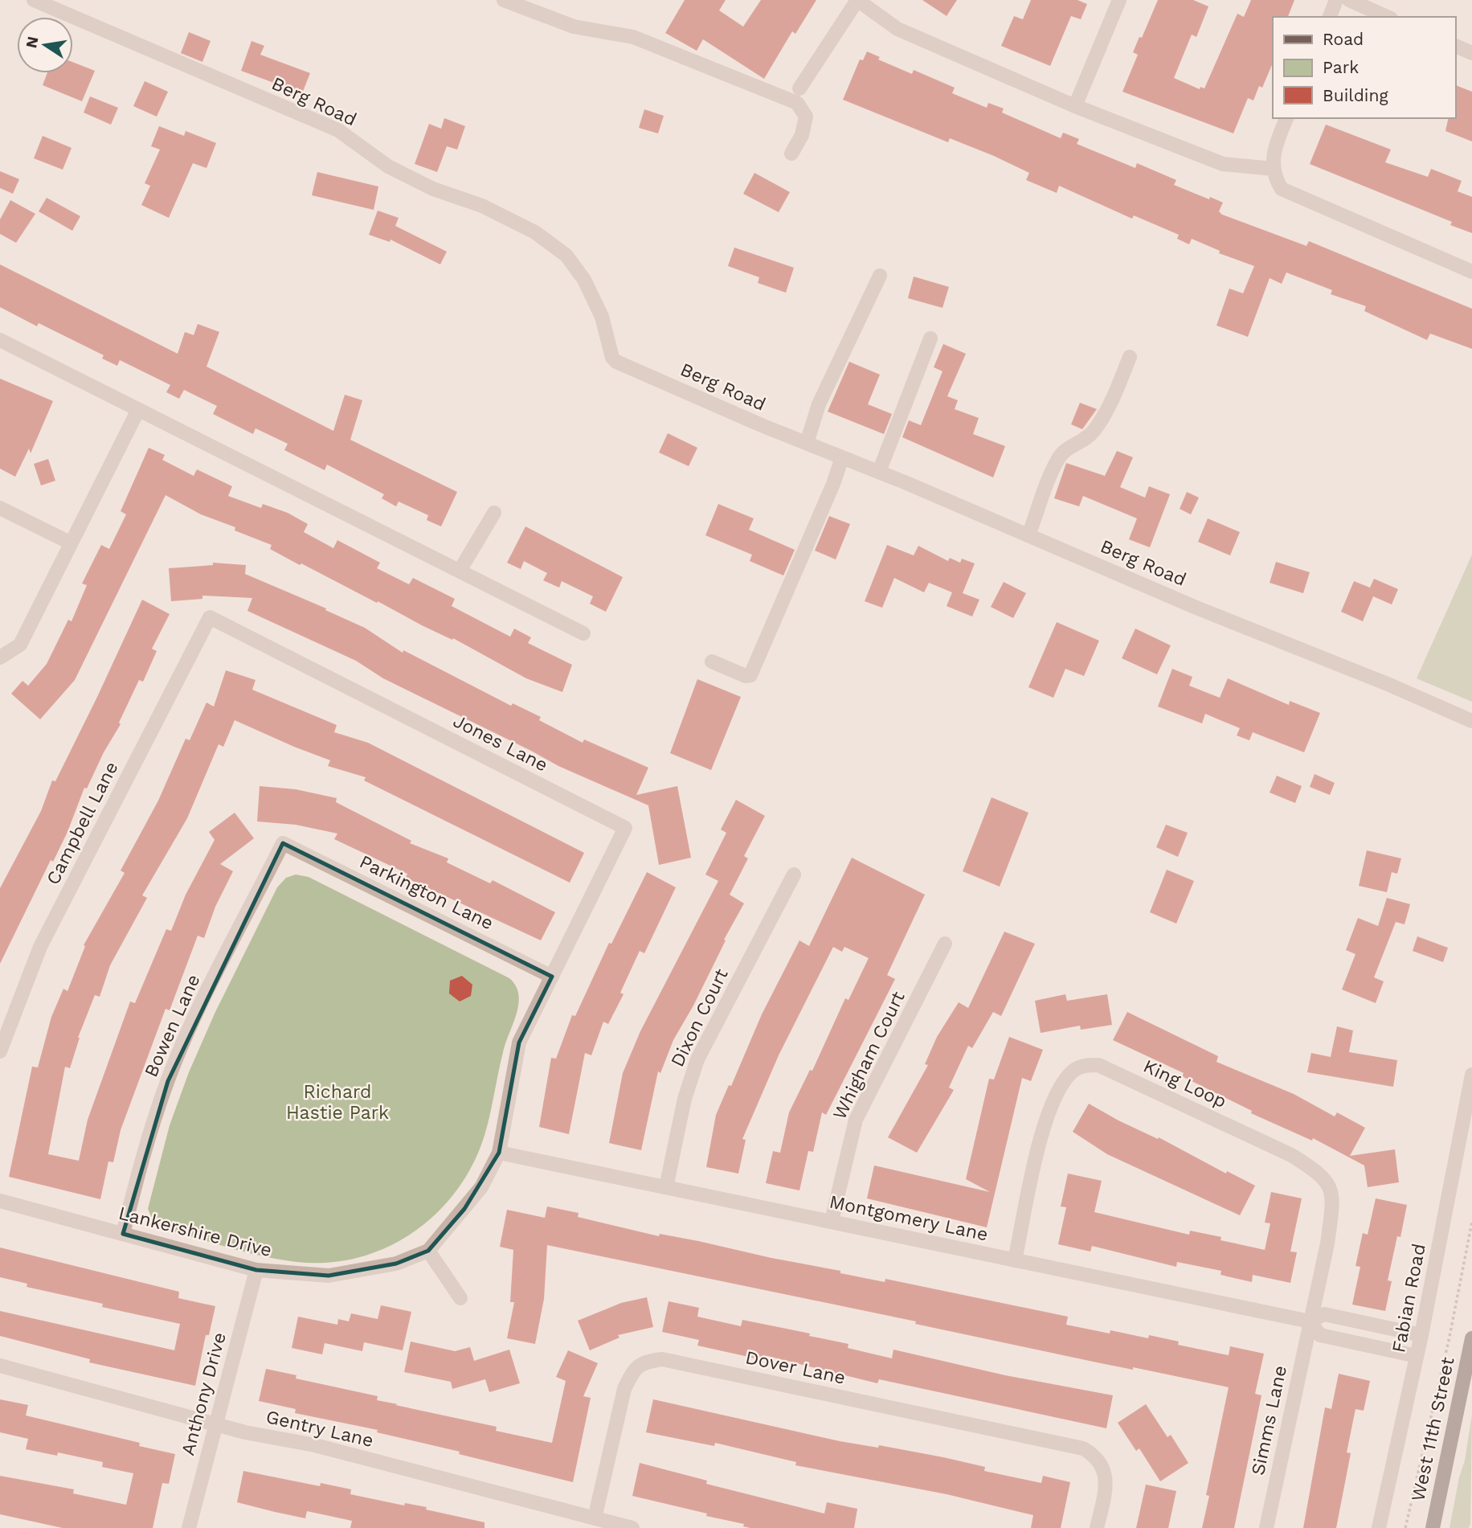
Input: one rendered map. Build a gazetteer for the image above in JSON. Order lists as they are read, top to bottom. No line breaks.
{"streets":{"main road":["West 11th Street"],"street":["Berg Road","Jones Lane","Campbell Lane","Parkington Lane","Dixon Court","Bowen Lane","Whigham Court","King Loop","Montgomery Lane","Lankershire Drive","Fabian Road","Dover Lane","Anthony Drive","Simms Lane","Gentry Lane"]},"crossings":[["Jones Lane","Campbell Lane"],["Jones Lane","Parkington Lane"],["Jones Lane","Lankershire Drive"],["Parkington Lane","Bowen Lane"],["Parkington Lane","Lankershire Drive"],["Dixon Court","Montgomery Lane"],["Bowen Lane","Lankershire Drive"],["Whigham Court","Montgomery Lane"],["King Loop","Montgomery Lane"],["King Loop","Simms Lane"],["Montgomery Lane","Lankershire Drive"],["Montgomery Lane","Fabian Road"],["Montgomery Lane","Simms Lane"],["Lankershire Drive","Anthony Drive"],["Dover Lane","Gentry Lane"],["Anthony Drive","Gentry Lane"]],"parks":["Richard Hastie Park"],"legend":["Road","Park","Building"],"north":"left"}
